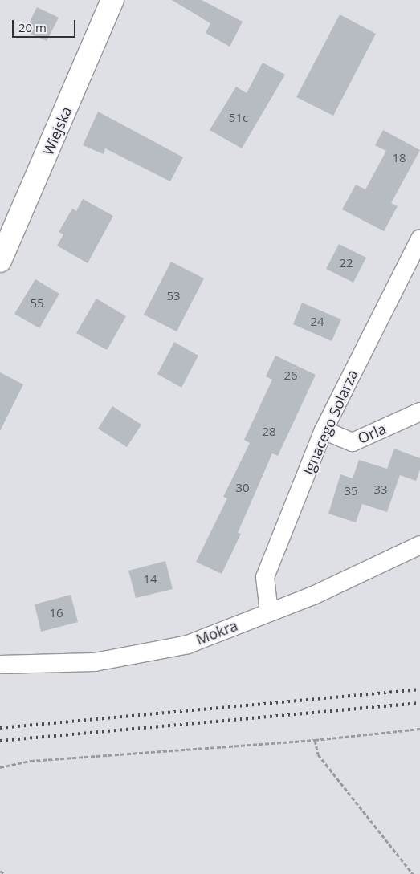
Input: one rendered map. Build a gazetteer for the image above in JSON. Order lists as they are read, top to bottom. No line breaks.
{"streets":{"street":["Wiejska","Ignacego Solarza","Orla","Mokra"]},"crossings":[["Ignacego Solarza","Orla"],["Ignacego Solarza","Mokra"]],"house_numbers":["51c","18","22","53","55","24","26","28","30","33","35","14","16"],"scale_bar":"20 m"}
